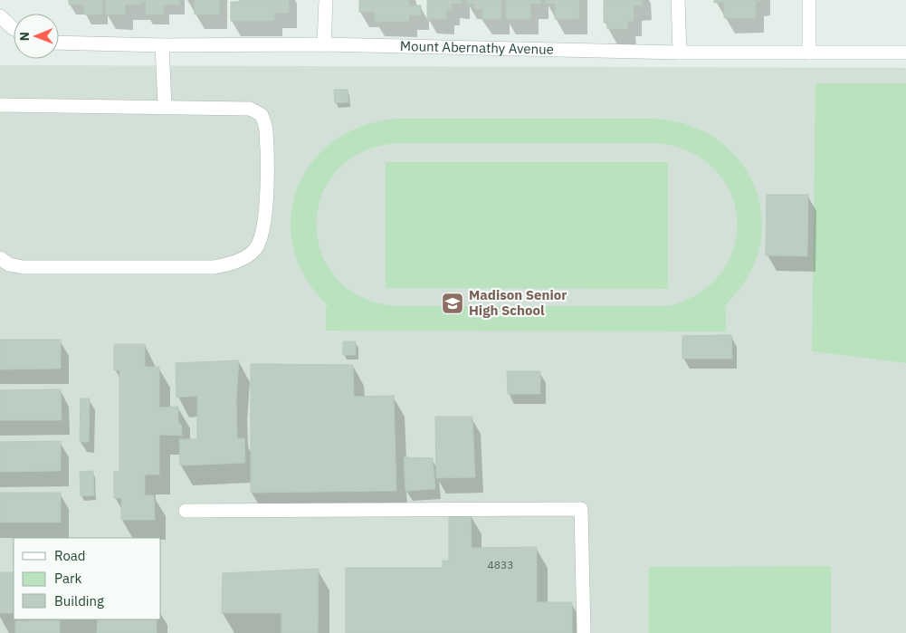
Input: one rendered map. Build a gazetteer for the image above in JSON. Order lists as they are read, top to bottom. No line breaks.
{"streets":{"street":["Mount Abernathy Avenue"]},"places":{"school or university":["Madison Senior High School"]},"house_numbers":["4833"],"legend":["Road","Park","Building"],"north":"left"}
